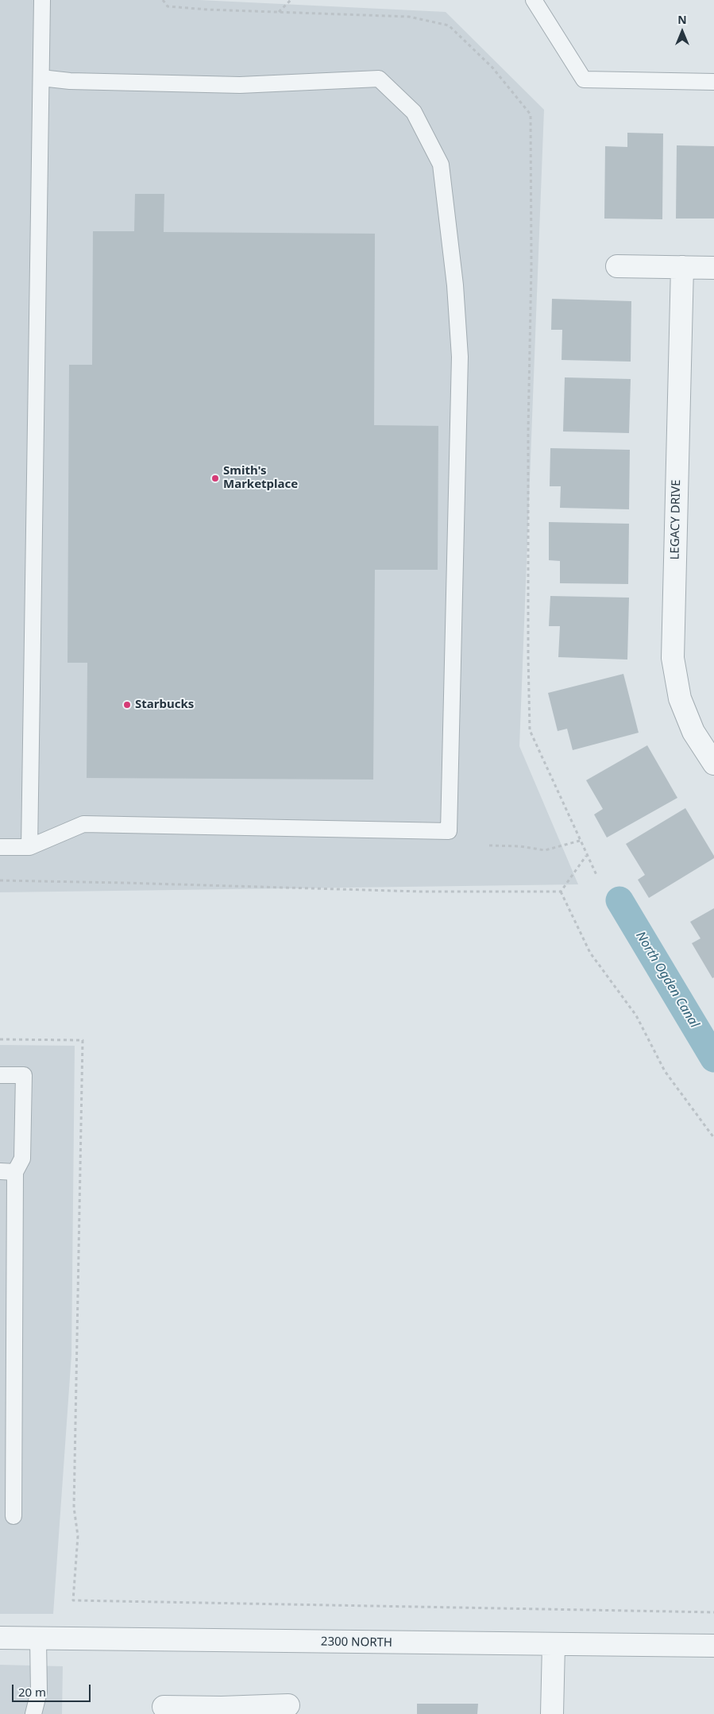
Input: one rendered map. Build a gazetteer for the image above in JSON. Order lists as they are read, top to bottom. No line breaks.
{"streets":{"street":["LEGACY DRIVE","2300 NORTH"]},"water":["North Ogden Canal"],"places":["Smith's Marketplace","Starbucks"],"scale_bar":"20 m","north":"top"}
